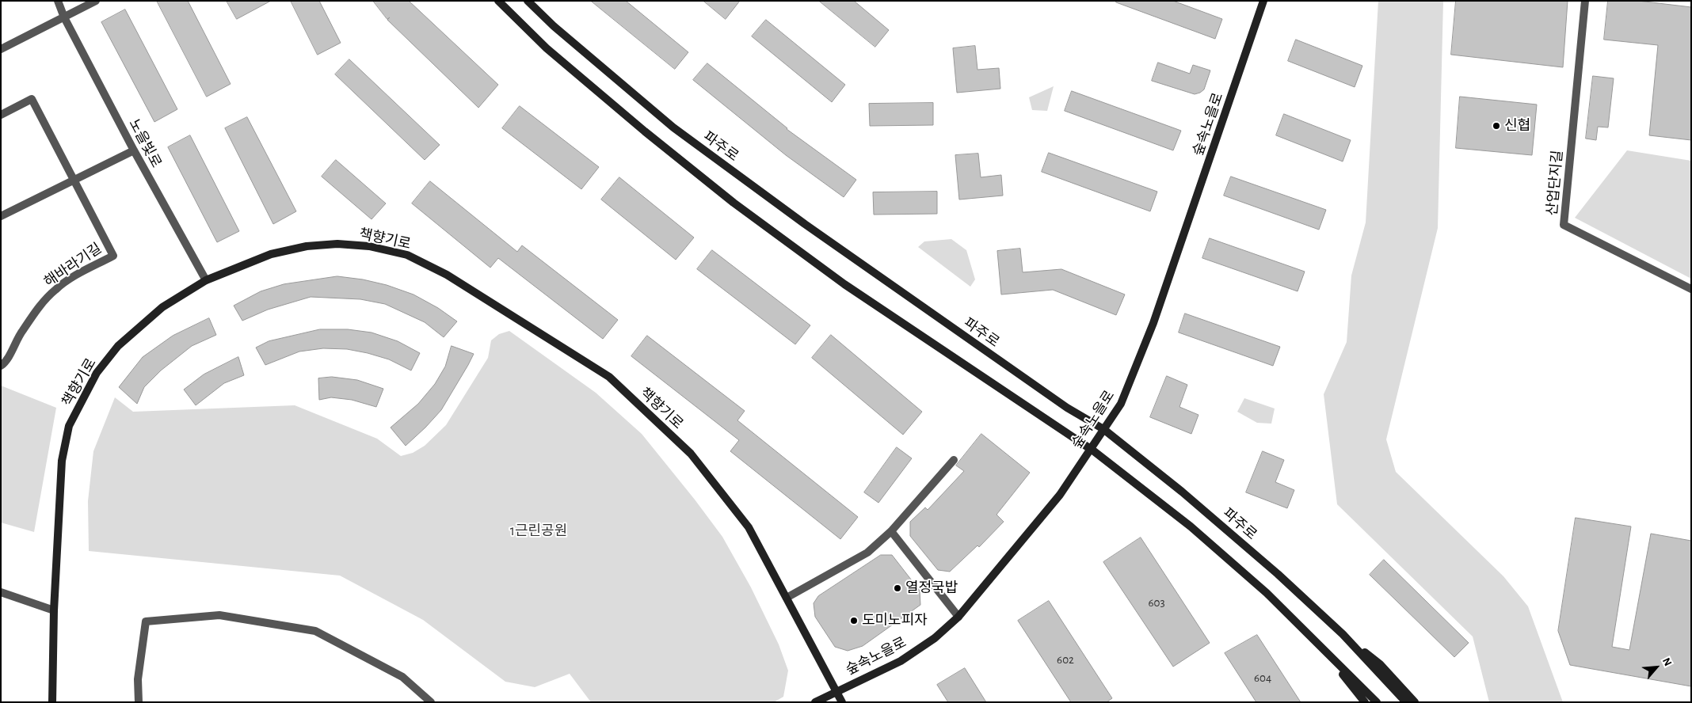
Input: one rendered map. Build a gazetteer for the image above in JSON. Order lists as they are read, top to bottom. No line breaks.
{"streets":{"main road":["숲속노을로","파주로","책향기로"],"street":["노을빛로","산업단지길","해바라기길"]},"crossings":[["숲속노을로","파주로"],["숲속노을로","책향기로"],["노을빛로","책향기로"]],"parks":["1근린공원"],"places":["신협","열정국밥","도미노피자"],"house_numbers":["603","602","604"],"north":"top right"}
